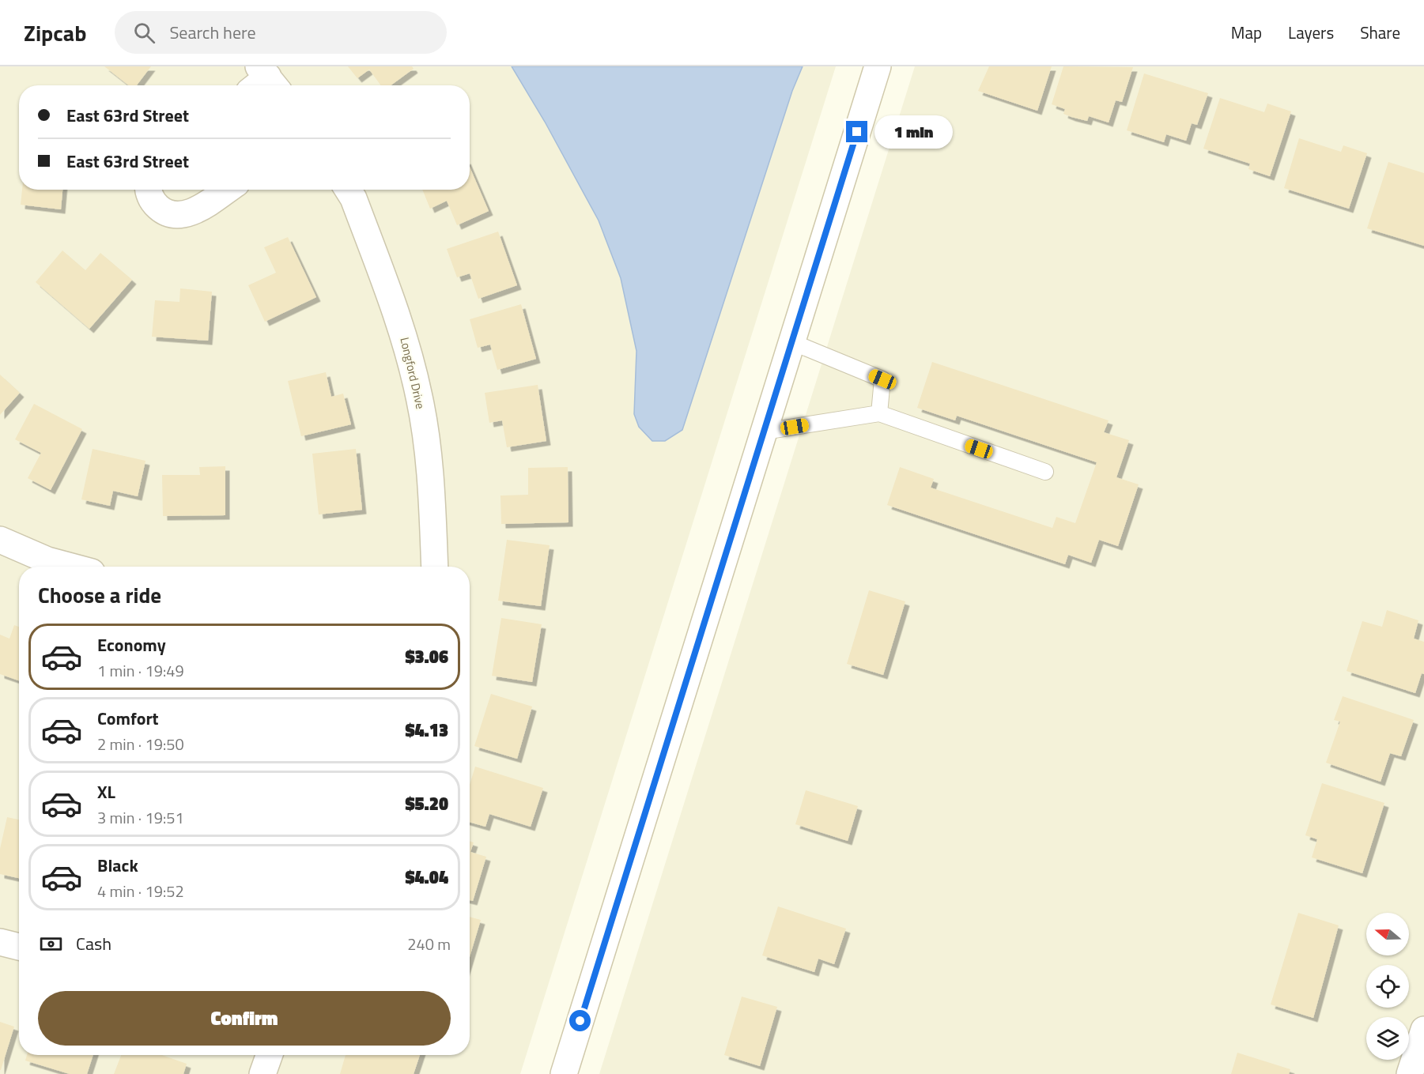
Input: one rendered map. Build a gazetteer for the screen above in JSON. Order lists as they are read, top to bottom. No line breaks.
{"streets":{"main road":["Longford Drive"]},"north":"left","page":{"header":"Zipcab","search":"Search here","nav":["Map","Layers","Share"],"banner":["East 63rd Street","East 63rd Street"],"bubble":"1 min","heading":"Choose a ride","list":[{"name":"Economy","note":"1 min · 19:49","value":"$3.06"},{"name":"Comfort","note":"2 min · 19:50","value":"$4.13"},{"name":"XL","note":"3 min · 19:51","value":"$5.20"},{"name":"Black","note":"4 min · 19:52","value":"$4.04"}],"pay":["Cash","240 m"],"buttons":"Confirm"}}
